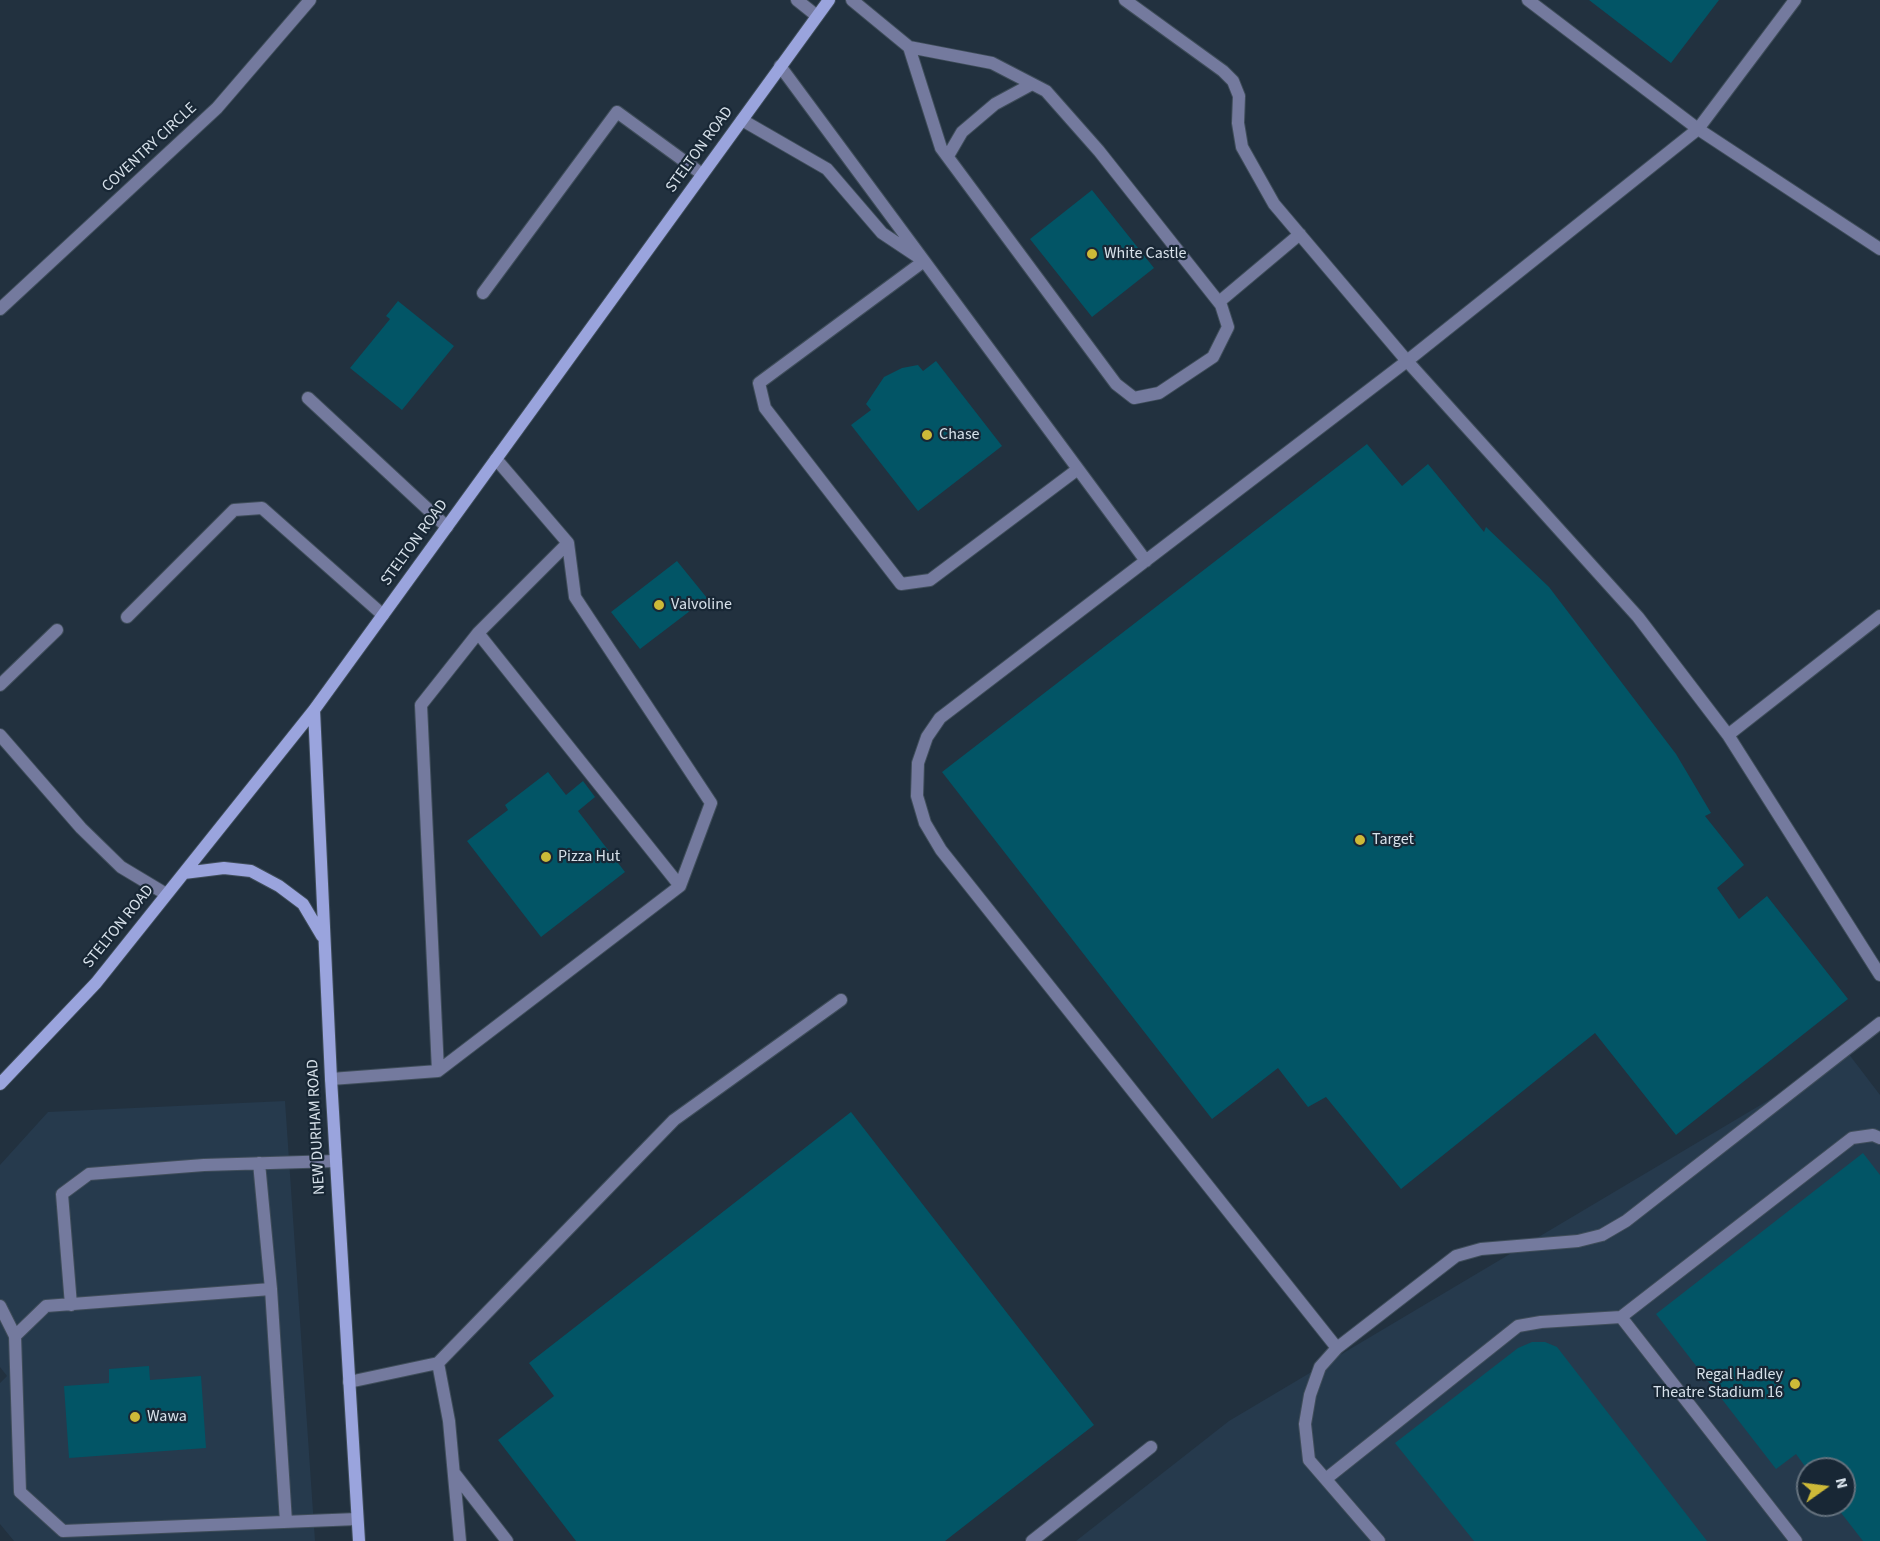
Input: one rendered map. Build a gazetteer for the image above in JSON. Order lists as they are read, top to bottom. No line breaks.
{"streets":{"main road":["STELTON ROAD","NEW DURHAM ROAD"],"street":["COVENTRY CIRCLE"]},"crossings":[["STELTON ROAD","NEW DURHAM ROAD"]],"places":["White Castle","Chase","Valvoline","Target","Pizza Hut","Regal Hadley Theatre Stadium 16","Wawa"],"north":"right"}
